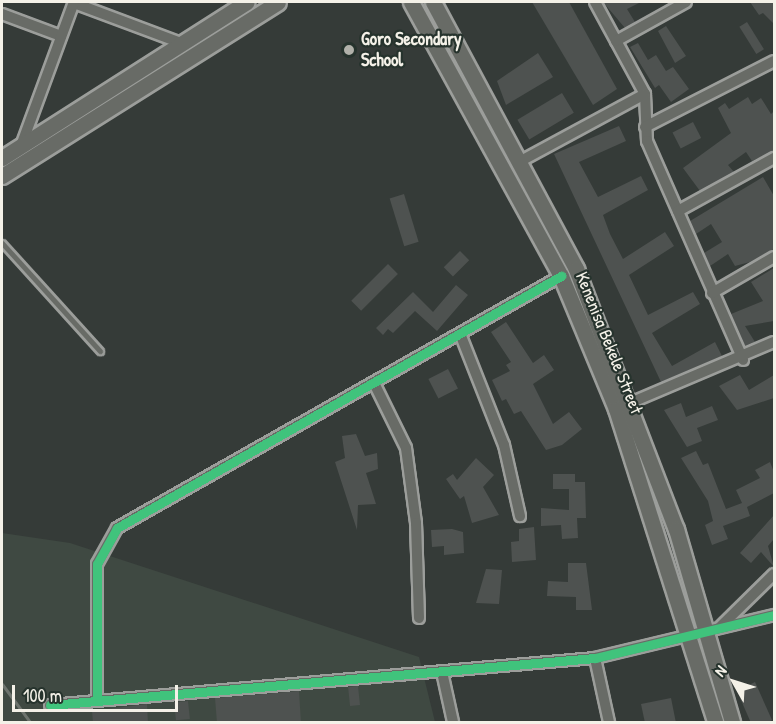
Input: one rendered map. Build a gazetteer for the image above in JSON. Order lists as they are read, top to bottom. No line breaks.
{"streets":{"main road":["Kenenisa Bekele Street"]},"places":["Goro Secondary School"],"scale_bar":"100 m","north":"top left"}
